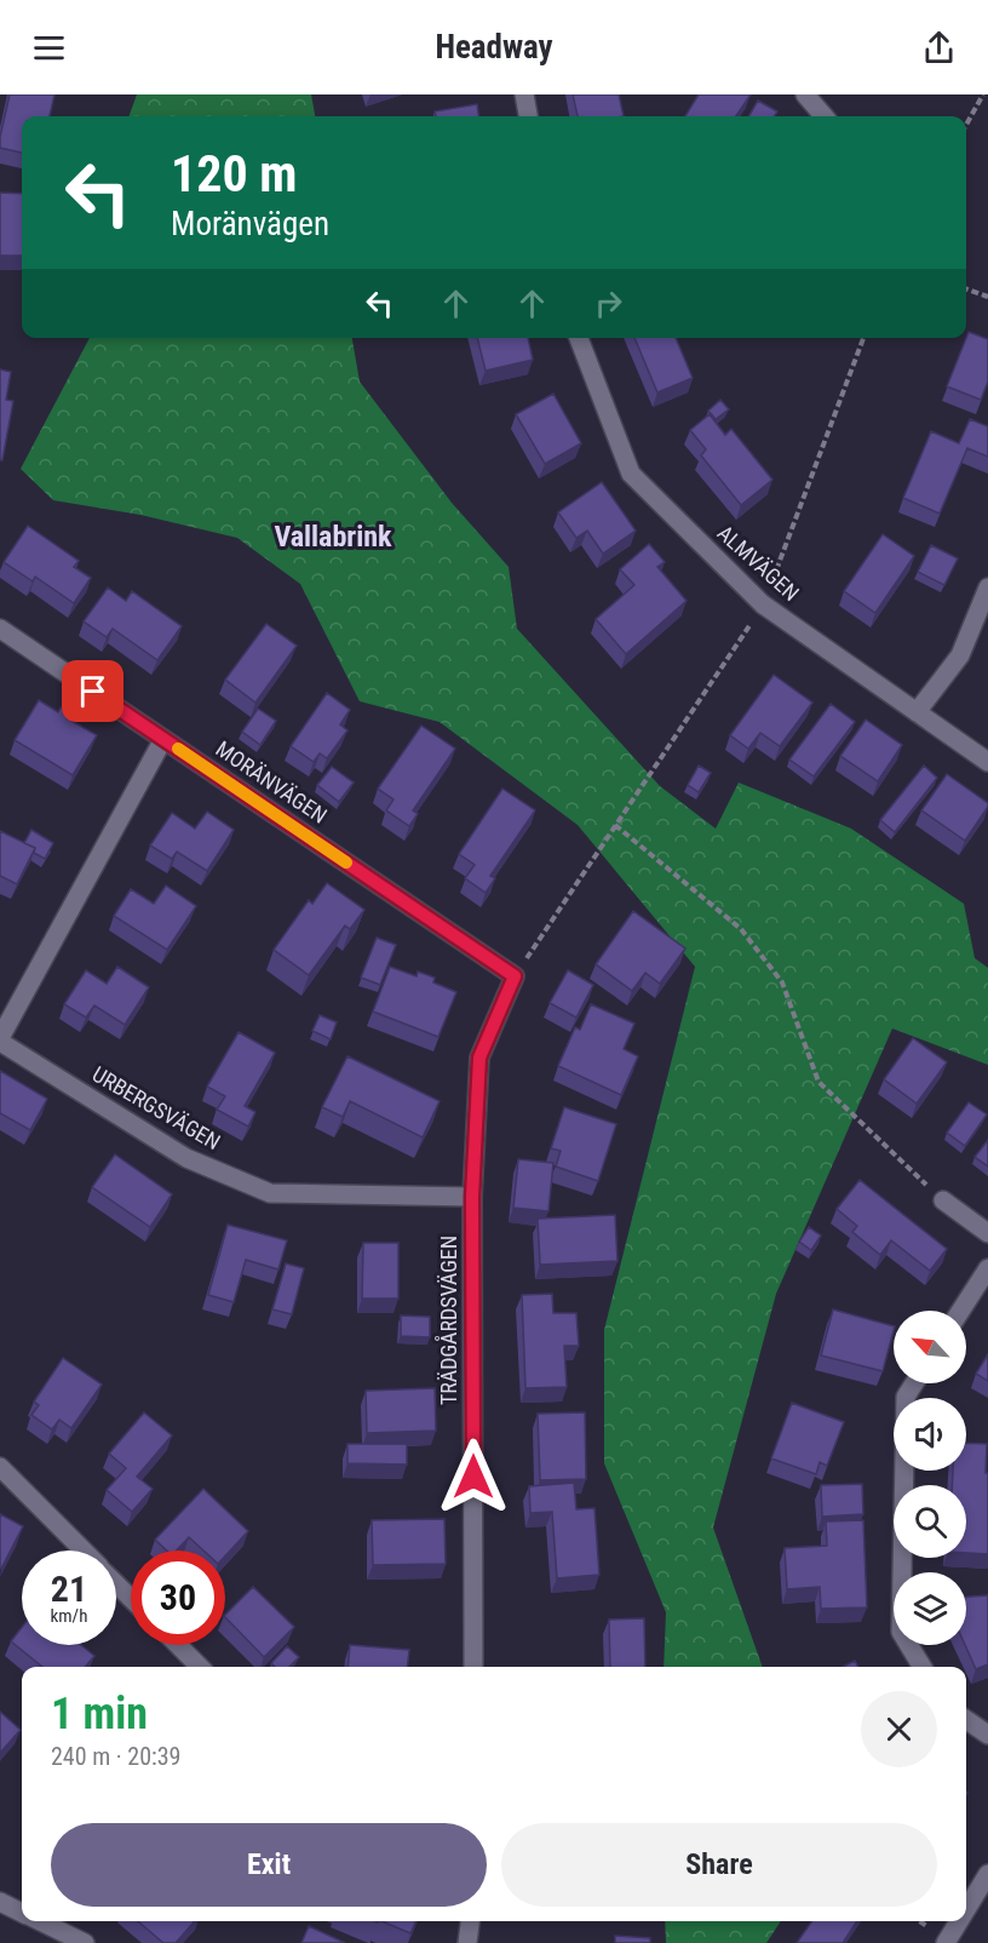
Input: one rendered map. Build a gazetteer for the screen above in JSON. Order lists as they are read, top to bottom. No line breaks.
{"streets":{"street":["ALMVÄGEN","MORÄNVÄGEN","URBERGSVÄGEN","TRÄDGÅRDSVÄGEN"]},"crossings":[["MORÄNVÄGEN","URBERGSVÄGEN"],["MORÄNVÄGEN","TRÄDGÅRDSVÄGEN"],["URBERGSVÄGEN","TRÄDGÅRDSVÄGEN"]],"districts":["Vallabrink"],"north":"top left","page":{"header":"Headway","turn":["120 m","Moränvägen"],"speed":"21 km/h","limit":"30","heading":["1 min","240 m · 20:39"],"buttons":["Exit","Share"]}}
